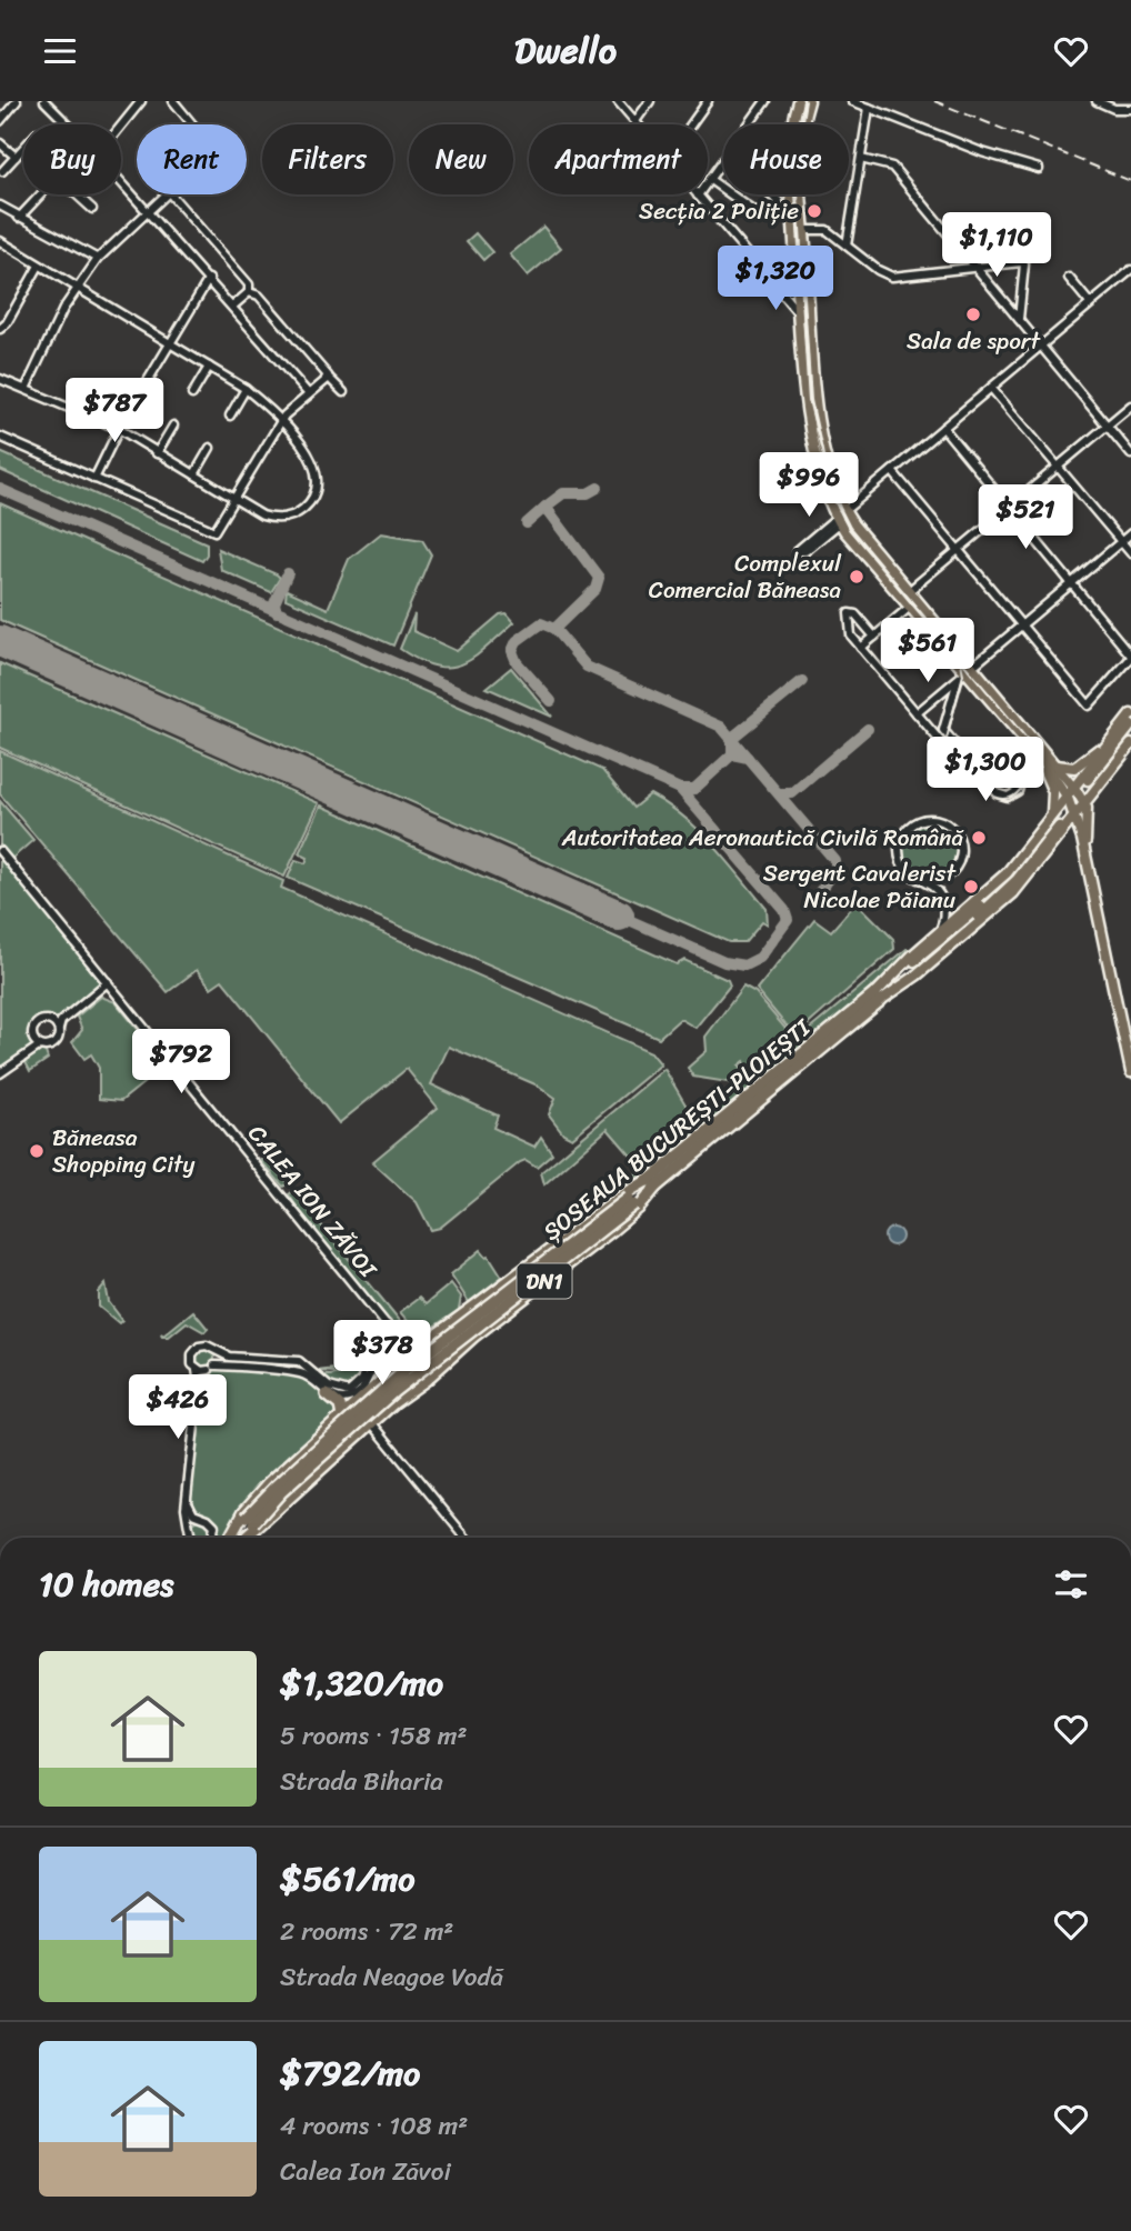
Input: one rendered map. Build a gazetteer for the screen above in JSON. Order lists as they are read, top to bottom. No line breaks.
{"streets":{"highway":["ȘOSEAUA BUCUREȘTI-PLOIEȘTI","DN1"],"street":["CALEA ION ZĂVOI"]},"crossings":[["ȘOSEAUA BUCUREȘTI-PLOIEȘTI","DN1"],["CALEA ION ZĂVOI","DN1"]],"places":["Secția 2 Poliție","Sala de sport","Complexul Comercial Băneasa","Autoritatea Aeronautică Civilă Română","Sergent Cavalerist Nicolae Păianu","Băneasa Shopping City"],"page":{"header":"Dwello","chip":["Buy","Rent","Filters","New","Apartment","House"],"price":["$1,110","$1,320","$787","$996","$521","$561","$1,300","$792","$378","$426"],"heading":"10 homes","list":[{"name":"$1,320/mo","note":"5 rooms · 158 m² · Strada Biharia"},{"name":"$561/mo","note":"2 rooms · 72 m² · Strada Neagoe Vodă"},{"name":"$792/mo","note":"4 rooms · 108 m² · Calea Ion Zăvoi"}]}}
